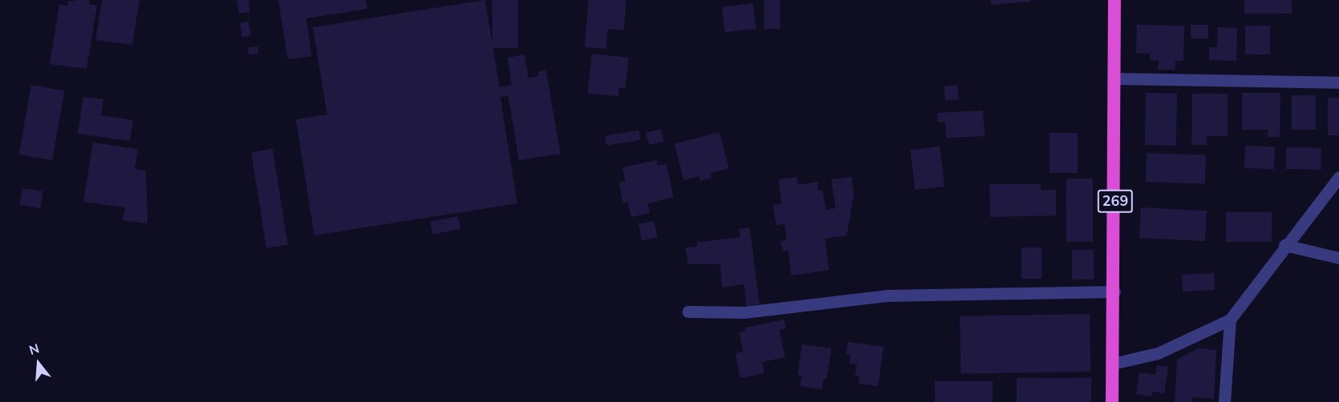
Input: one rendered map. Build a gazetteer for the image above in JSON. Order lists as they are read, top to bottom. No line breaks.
{"streets":{"highway":["269"]},"north":"top"}
